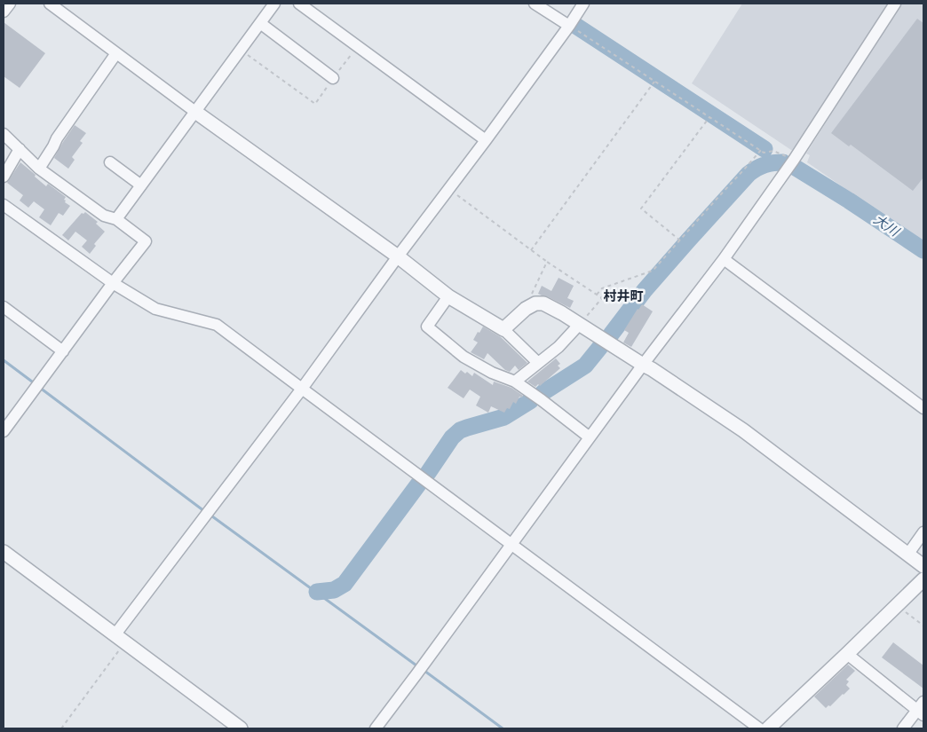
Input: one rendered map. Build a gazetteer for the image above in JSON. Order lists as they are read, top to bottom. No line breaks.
{"districts":["村井町"],"water":["大川"]}
